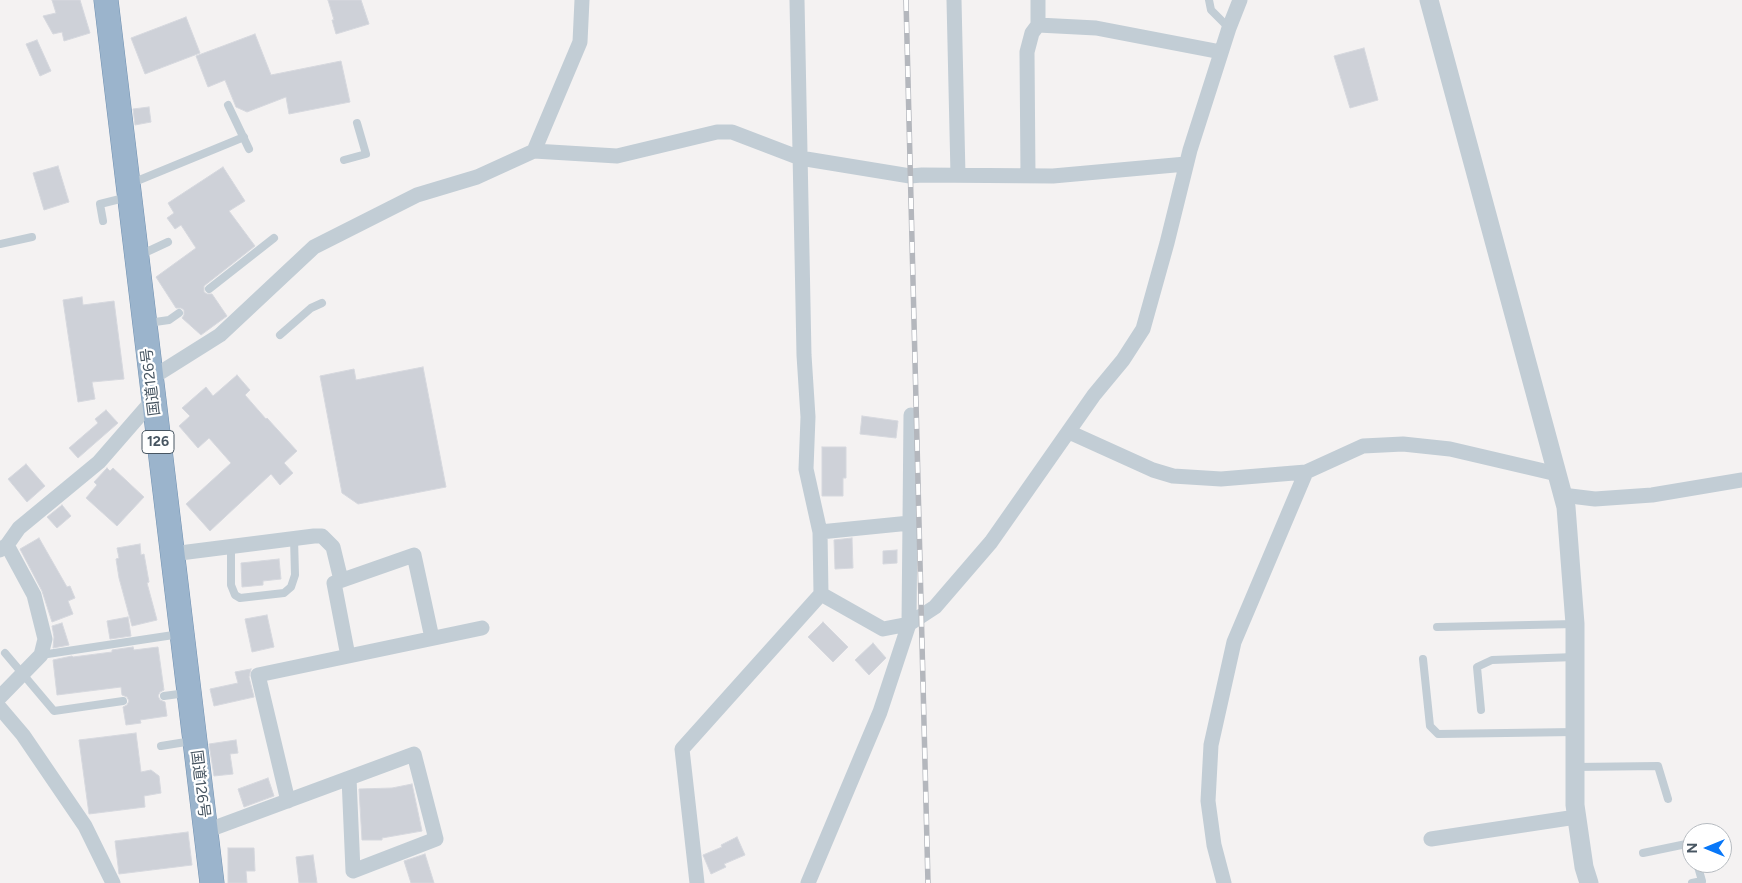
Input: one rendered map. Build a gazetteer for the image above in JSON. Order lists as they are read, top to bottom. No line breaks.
{"streets":{"highway":["国道126号","126"]},"north":"left"}
